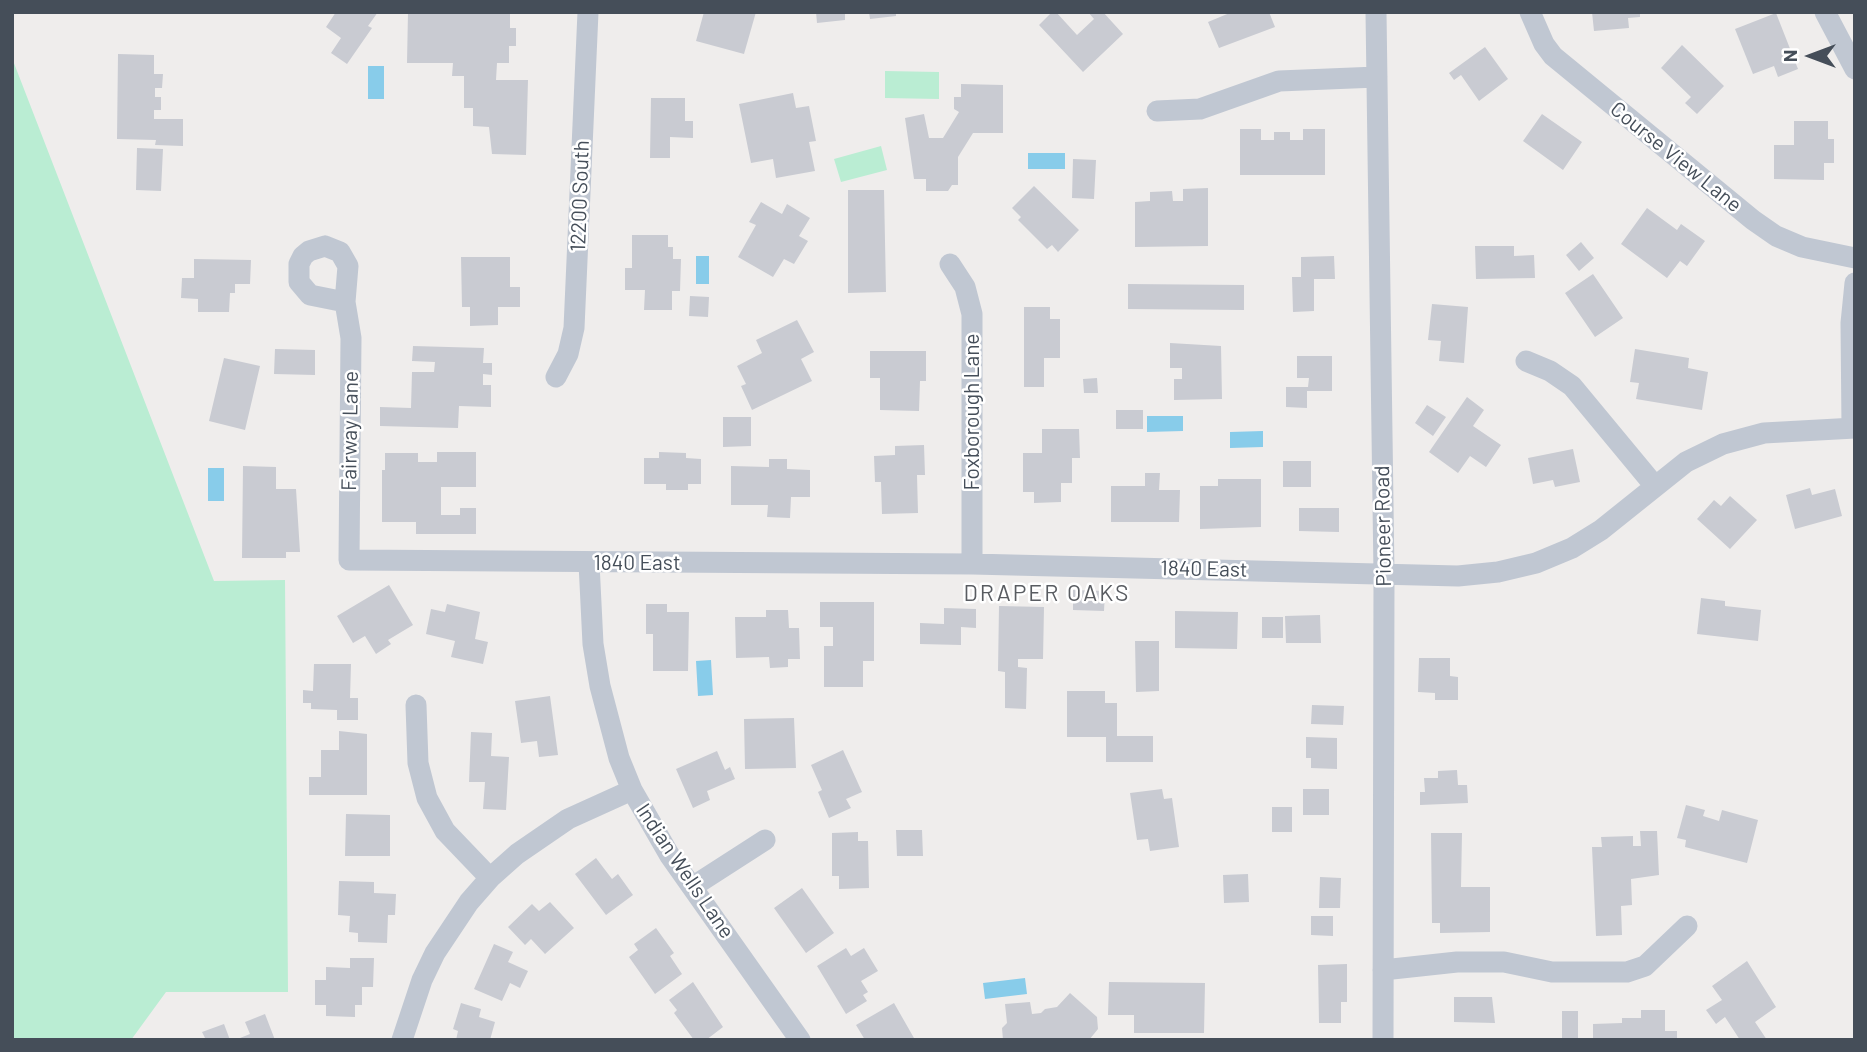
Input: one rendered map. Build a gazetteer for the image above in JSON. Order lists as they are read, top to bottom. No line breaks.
{"streets":{"street":["Course View Lane","12200 South","Foxborough Lane","Fairway Lane","Pioneer Road","1840 East","Indian Wells Lane"]},"crossings":[["Foxborough Lane","1840 East"],["Fairway Lane","1840 East"],["Pioneer Road","1840 East"],["1840 East","Indian Wells Lane"]],"districts":["DRAPER OAKS"],"north":"left"}
